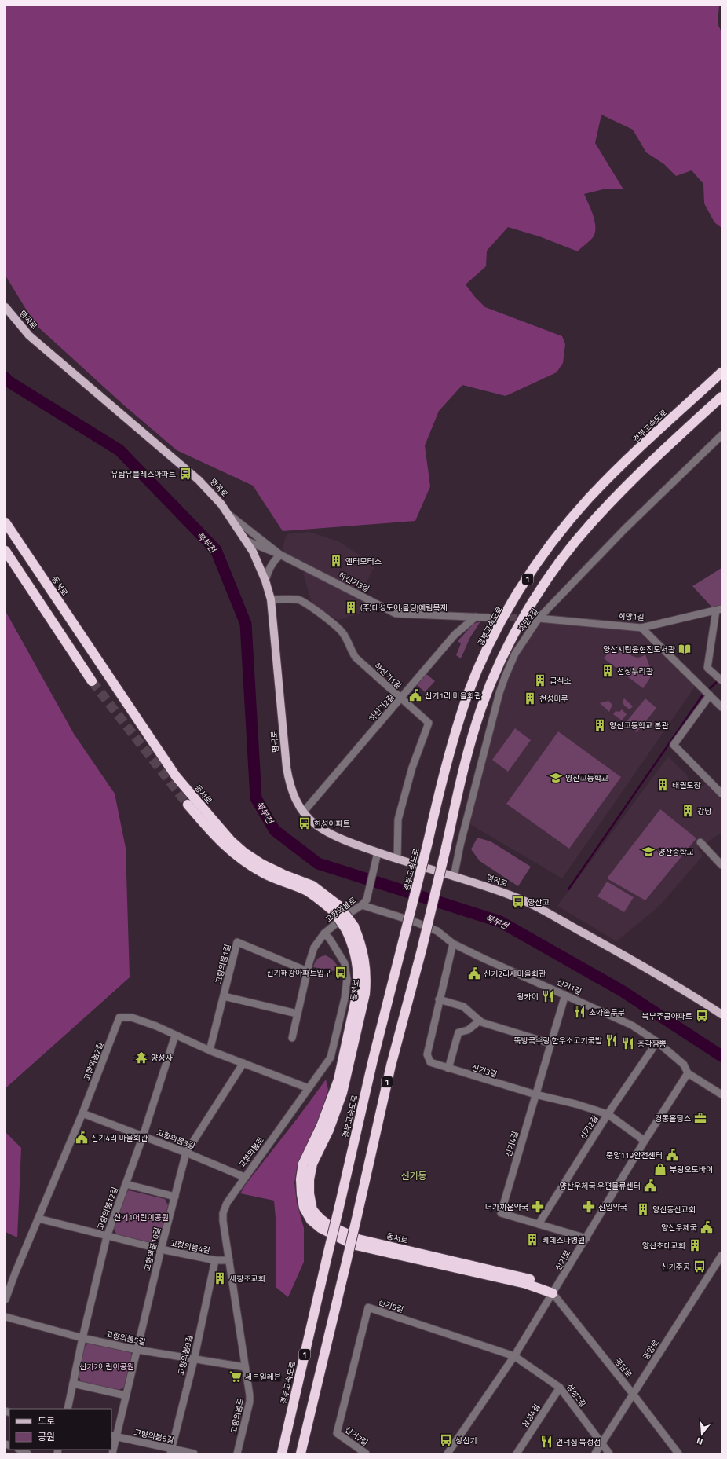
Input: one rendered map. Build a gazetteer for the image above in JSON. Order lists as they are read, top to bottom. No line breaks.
{"streets":{"highway":["경부고속도로","1","동서로"],"main road":["명곡로"],"street":["하신기3길","희망1길","희망2길","하신기1길","하신기2길","고향의봄로","고향의봄1길","신기1길","고향의봄2길","신기3길","신기2길","고향의봄3길","신기4길","고향의봄12길","고향의봄4길","고향의봄10길","신기로","신기5길","고향의봄5길","중앙로","고향의봄9길","공단로","삼성2길","삼성4길","고향의봄6길","신기7길"]},"crossings":[["명곡로","하신기3길"],["명곡로","희망2길"],["명곡로","하신기1길"],["명곡로","하신기2길"],["하신기3길","하신기2길"],["동서로","신기로"],["동서로","공단로"],["희망1길","희망2길"],["하신기1길","하신기2길"],["고향의봄로","신기1길"],["고향의봄로","고향의봄2길"],["고향의봄로","고향의봄3길"],["고향의봄로","고향의봄4길"],["고향의봄로","고향의봄5길"],["고향의봄1길","고향의봄2길"],["신기1길","신기3길"],["신기1길","신기2길"],["신기1길","신기4길"],["신기1길","신기로"],["고향의봄2길","고향의봄3길"],["고향의봄2길","고향의봄12길"],["고향의봄2길","고향의봄4길"],["고향의봄2길","고향의봄10길"],["신기3길","신기2길"],["신기3길","신기4길"],["신기3길","신기로"],["신기2길","신기4길"],["고향의봄3길","고향의봄12길"],["고향의봄3길","고향의봄10길"],["신기4길","신기로"],["고향의봄12길","고향의봄4길"],["고향의봄12길","고향의봄5길"],["고향의봄4길","고향의봄10길"],["고향의봄4길","고향의봄9길"],["고향의봄10길","고향의봄5길"],["고향의봄10길","고향의봄6길"],["신기로","신기5길"],["신기로","공단로"],["신기로","삼성2길"],["신기5길","삼성2길"],["신기5길","신기7길"],["고향의봄5길","고향의봄9길"],["중앙로","공단로"],["중앙로","삼성2길"],["고향의봄9길","고향의봄6길"],["삼성2길","삼성4길"]],"districts":["신기동"],"water":["북부천"],"parks":["신기1어린이공원","신기2어린이공원"],"places":{"bus stop":["유탑유블레스아파트","한성아파트","양산고","신기해강아파트입구","북부주공아파트","신기주공","상신기"],"building":["엔터모터스","(주)대성도어·몰딩|예림목재","천성누리관","급식소","천성마루","양산고등학교 본관","태권도장","강당","양산동산교회","베데스다병원","양산초대교회","새창조교회"],"library":["양산시립윤현진도서관"],"public building":["신기1리 마을회관","신기2리새마을회관","신기4리 마을회관","중앙119안전센터","양산우체국 우편물류센터","양산우체국"],"school or university":["양산고등학교","양산중학교"],"restaurant":["왕카이","초가손두부","뚝방국수랑 한우소고기국밥","총각짬뽕","언덕집 북정점"],"temple":["양성사"],"office":["경동홀딩스"],"shop":["부광오토바이"],"pharmacy":["더가까운약국","신일약국"],"supermarket":["세븐일레븐"]},"legend":["도로","공원"],"north":"bottom"}
